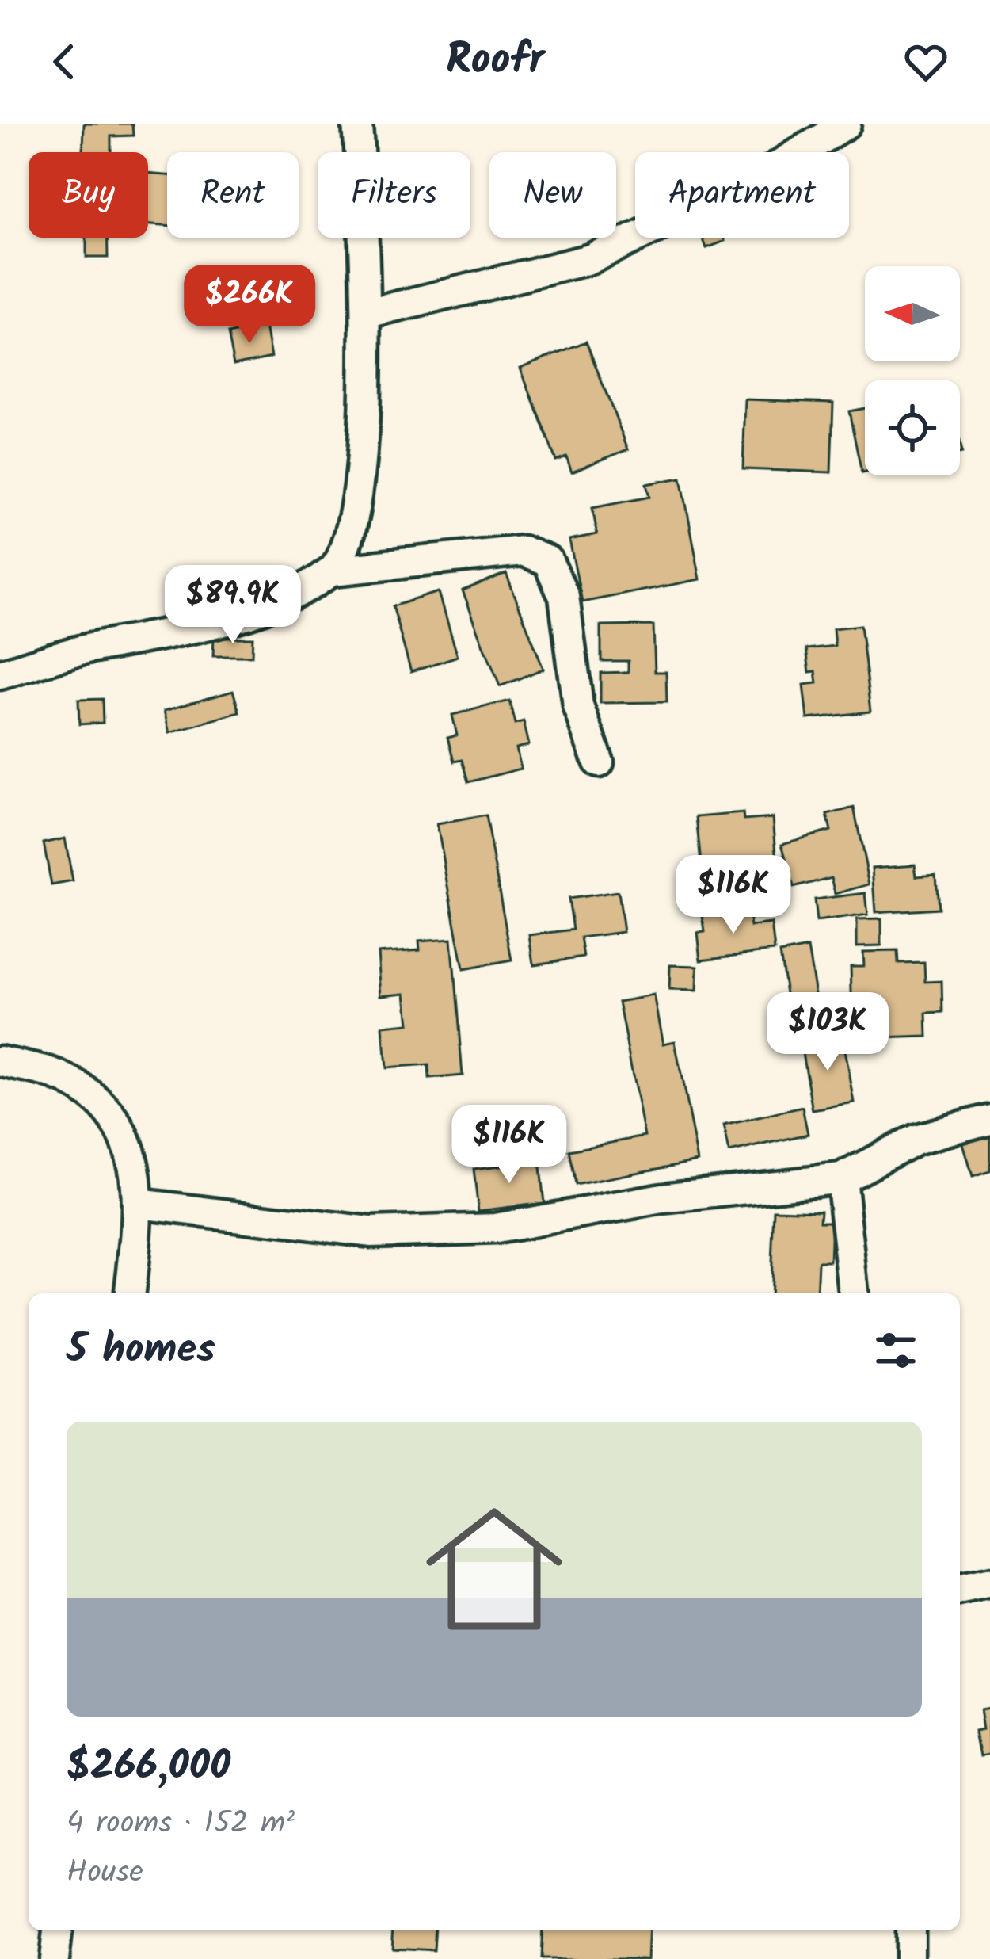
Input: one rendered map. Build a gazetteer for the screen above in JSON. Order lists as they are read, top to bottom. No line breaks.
{"north":"left","page":{"header":"Roofr","chip":["Buy","Rent","Filters","New","Apartment"],"price":["$266K","$89.9K","$116K","$103K","$116K"],"heading":"5 homes","list":[{"name":"$266,000","note":"4 rooms · 152 m² · House"}]}}
